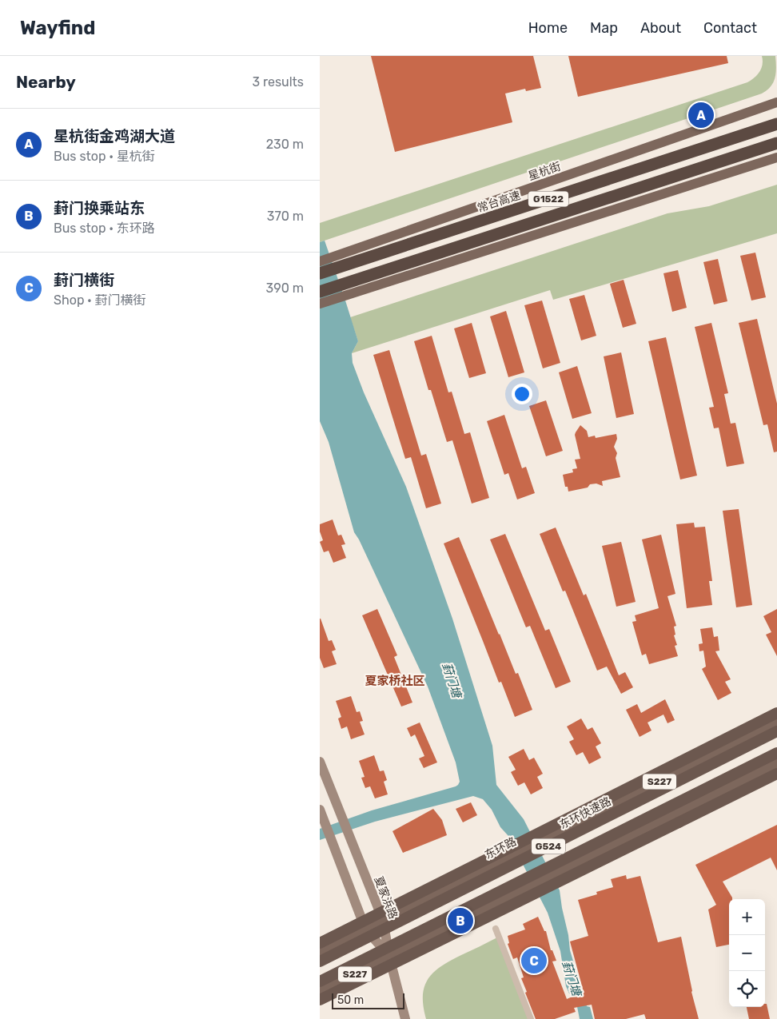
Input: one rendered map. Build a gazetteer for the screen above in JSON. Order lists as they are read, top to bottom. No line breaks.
{"streets":{"highway":["G1522","常台高速","东环快速路","G524"],"main road":["星杭街","S227","东环路","夏家浜路"]},"crossings":[["S227","夏家浜路"],["东环路","夏家浜路"]],"districts":["夏家桥社区"],"water":["葑门塘"],"scale_bar":"50 m","page":{"header":"Wayfind","nav":["Home","Map","About","Contact"],"heading":["Nearby","3 results"],"pins":["A","B","C"],"list":[{"mark":"A","name":"星杭街金鸡湖大道","note":"Bus stop · 星杭街","value":"230 m"},{"mark":"B","name":"葑门换乘站东","note":"Bus stop · 东环路","value":"370 m"},{"mark":"C","name":"葑门横街","note":"Shop · 葑门横街","value":"390 m"}],"map_buttons":["+","−"],"scale":"50 m"}}
